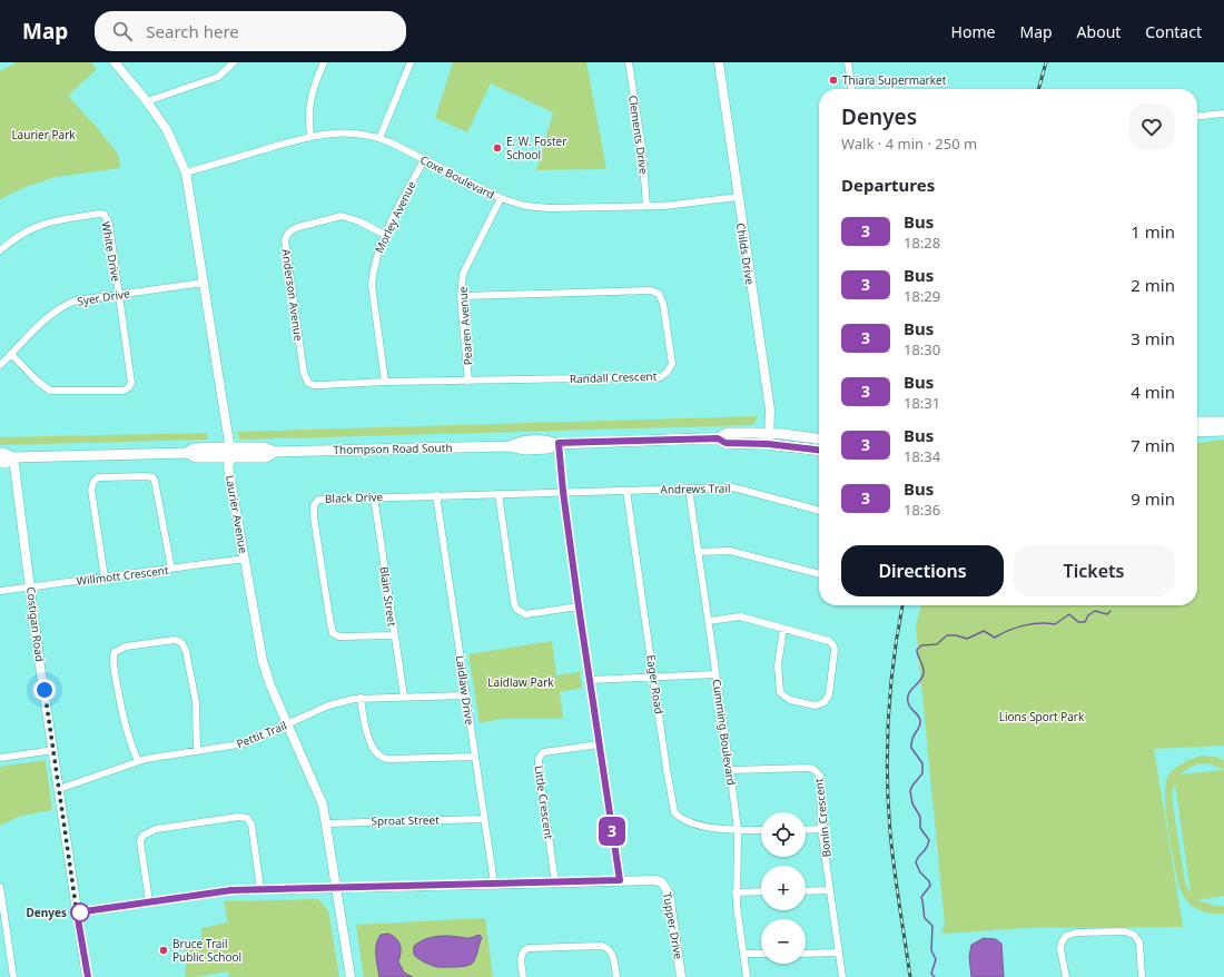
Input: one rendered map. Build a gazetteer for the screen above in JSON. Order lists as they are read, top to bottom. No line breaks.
{"streets":{"main road":["Thompson Road South"],"street":["Clements Drive","Coxe Boulevard","Morley Avenue","White Drive","Childs Drive","Anderson Avenue","Syer Drive","Pearen Avenue","Randall Crescent","Andrews Trail","Black Drive","Laurier Avenue","Willmott Crescent","Blain Street","Costigan Road","Eager Road","Laidlaw Drive","Cumming Boulevard","Pettit Trail","Little Crescent","Bonin Crescent","Sproat Street","Tupper Drive"]},"crossings":[["Clements Drive","Coxe Boulevard"],["Coxe Boulevard","Morley Avenue"],["Coxe Boulevard","Childs Drive"],["Coxe Boulevard","Pearen Avenue"],["Coxe Boulevard","Laurier Avenue"],["Morley Avenue","Anderson Avenue"],["Morley Avenue","Randall Crescent"],["White Drive","Syer Drive"],["Childs Drive","Thompson Road South"],["Anderson Avenue","Randall Crescent"],["Syer Drive","Laurier Avenue"],["Pearen Avenue","Randall Crescent"],["Thompson Road South","Laurier Avenue"],["Thompson Road South","Costigan Road"],["Andrews Trail","Black Drive"],["Andrews Trail","Eager Road"],["Andrews Trail","Cumming Boulevard"],["Black Drive","Blain Street"],["Black Drive","Laidlaw Drive"],["Laurier Avenue","Willmott Crescent"],["Laurier Avenue","Pettit Trail"],["Laurier Avenue","Sproat Street"],["Laurier Avenue","Tupper Drive"],["Willmott Crescent","Costigan Road"],["Blain Street","Pettit Trail"],["Costigan Road","Pettit Trail"],["Costigan Road","Tupper Drive"],["Eager Road","Cumming Boulevard"],["Laidlaw Drive","Pettit Trail"],["Laidlaw Drive","Sproat Street"],["Laidlaw Drive","Tupper Drive"],["Cumming Boulevard","Bonin Crescent"],["Little Crescent","Tupper Drive"]],"parks":["Laurier Park","Laidlaw Park","Lions Sport Park"],"places":["Thiara Supermarket","E. W. Foster School","Denyes","Bruce Trail Public School"],"lines":["bus line 3"],"page":{"header":"Map","search":"Search here","nav":["Home","Map","About","Contact"],"on_map":"3","heading":[["Denyes","Walk · 4 min · 250 m"],"Departures"],"list":[{"mark":"3","name":"Bus","note":"18:28","value":"1 min"},{"mark":"3","name":"Bus","note":"18:29","value":"2 min"},{"mark":"3","name":"Bus","note":"18:30","value":"3 min"},{"mark":"3","name":"Bus","note":"18:31","value":"4 min"},{"mark":"3","name":"Bus","note":"18:34","value":"7 min"},{"mark":"3","name":"Bus","note":"18:36","value":"9 min"}],"buttons":["Directions","Tickets"],"map_buttons":["+","−"]}}
